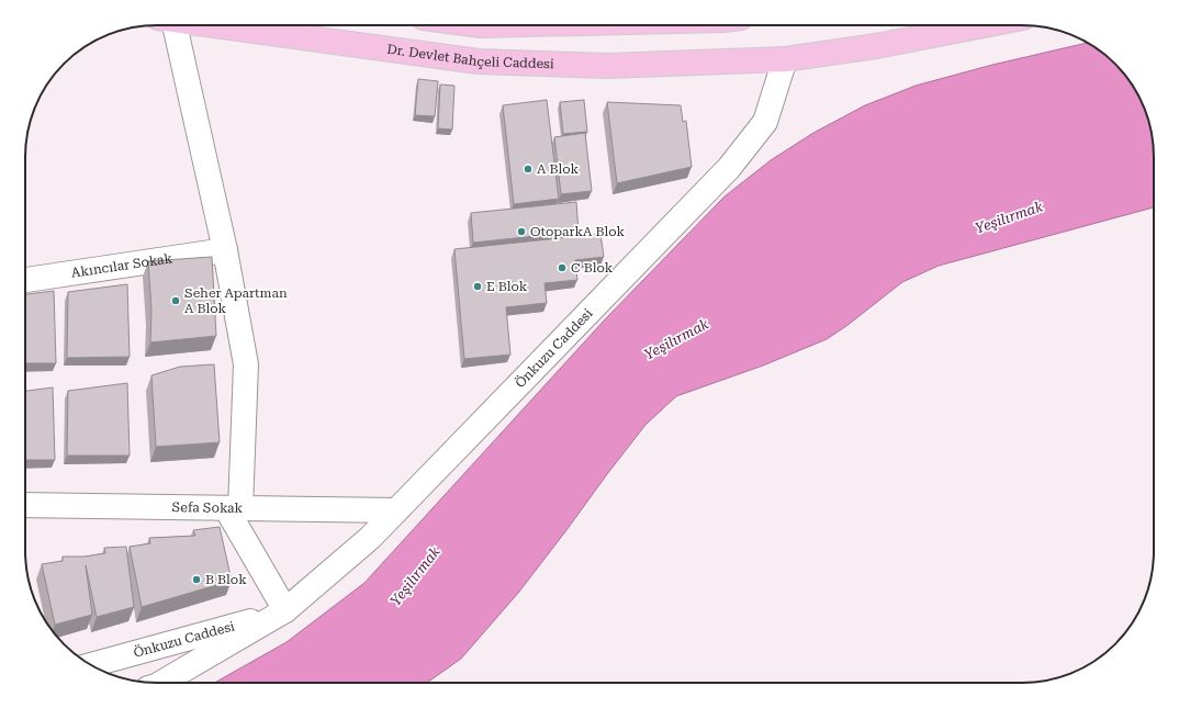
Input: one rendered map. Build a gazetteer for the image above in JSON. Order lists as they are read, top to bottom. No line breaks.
{"streets":{"main road":["Dr. Devlet Bahçeli Caddesi"],"street":["Akıncılar Sokak","Önkuzu Caddesi","Sefa Sokak"]},"crossings":[["Dr. Devlet Bahçeli Caddesi","Önkuzu Caddesi"],["Önkuzu Caddesi","Sefa Sokak"]],"water":["Yeşilırmak"],"places":["A Blok","OtoparkA Blok","C Blok","E Blok","Seher Apartman A Blok","B Blok"]}
